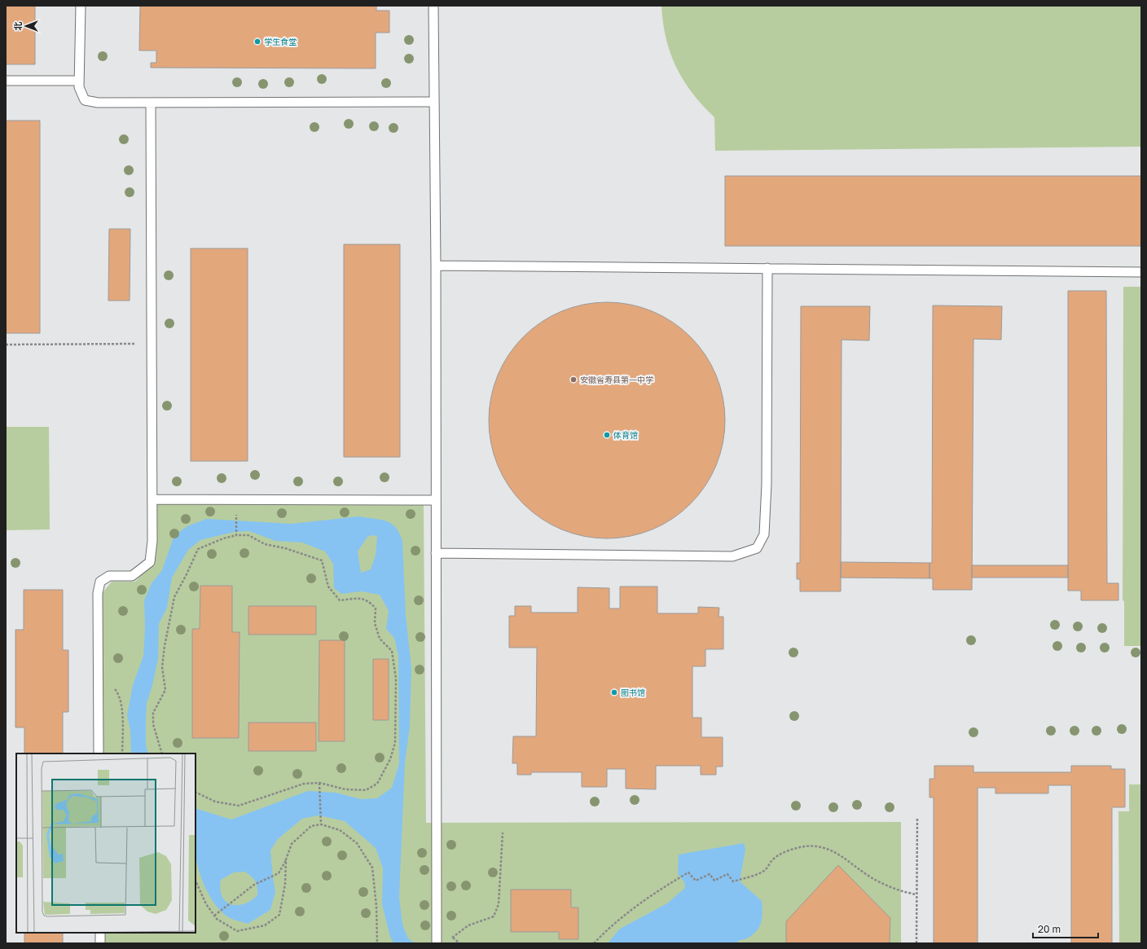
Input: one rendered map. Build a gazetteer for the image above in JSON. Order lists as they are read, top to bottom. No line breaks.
{"places":["学生食堂","安徽省寿县第一中学","体育馆","图书馆"],"scale_bar":"20 m","north":"left"}
